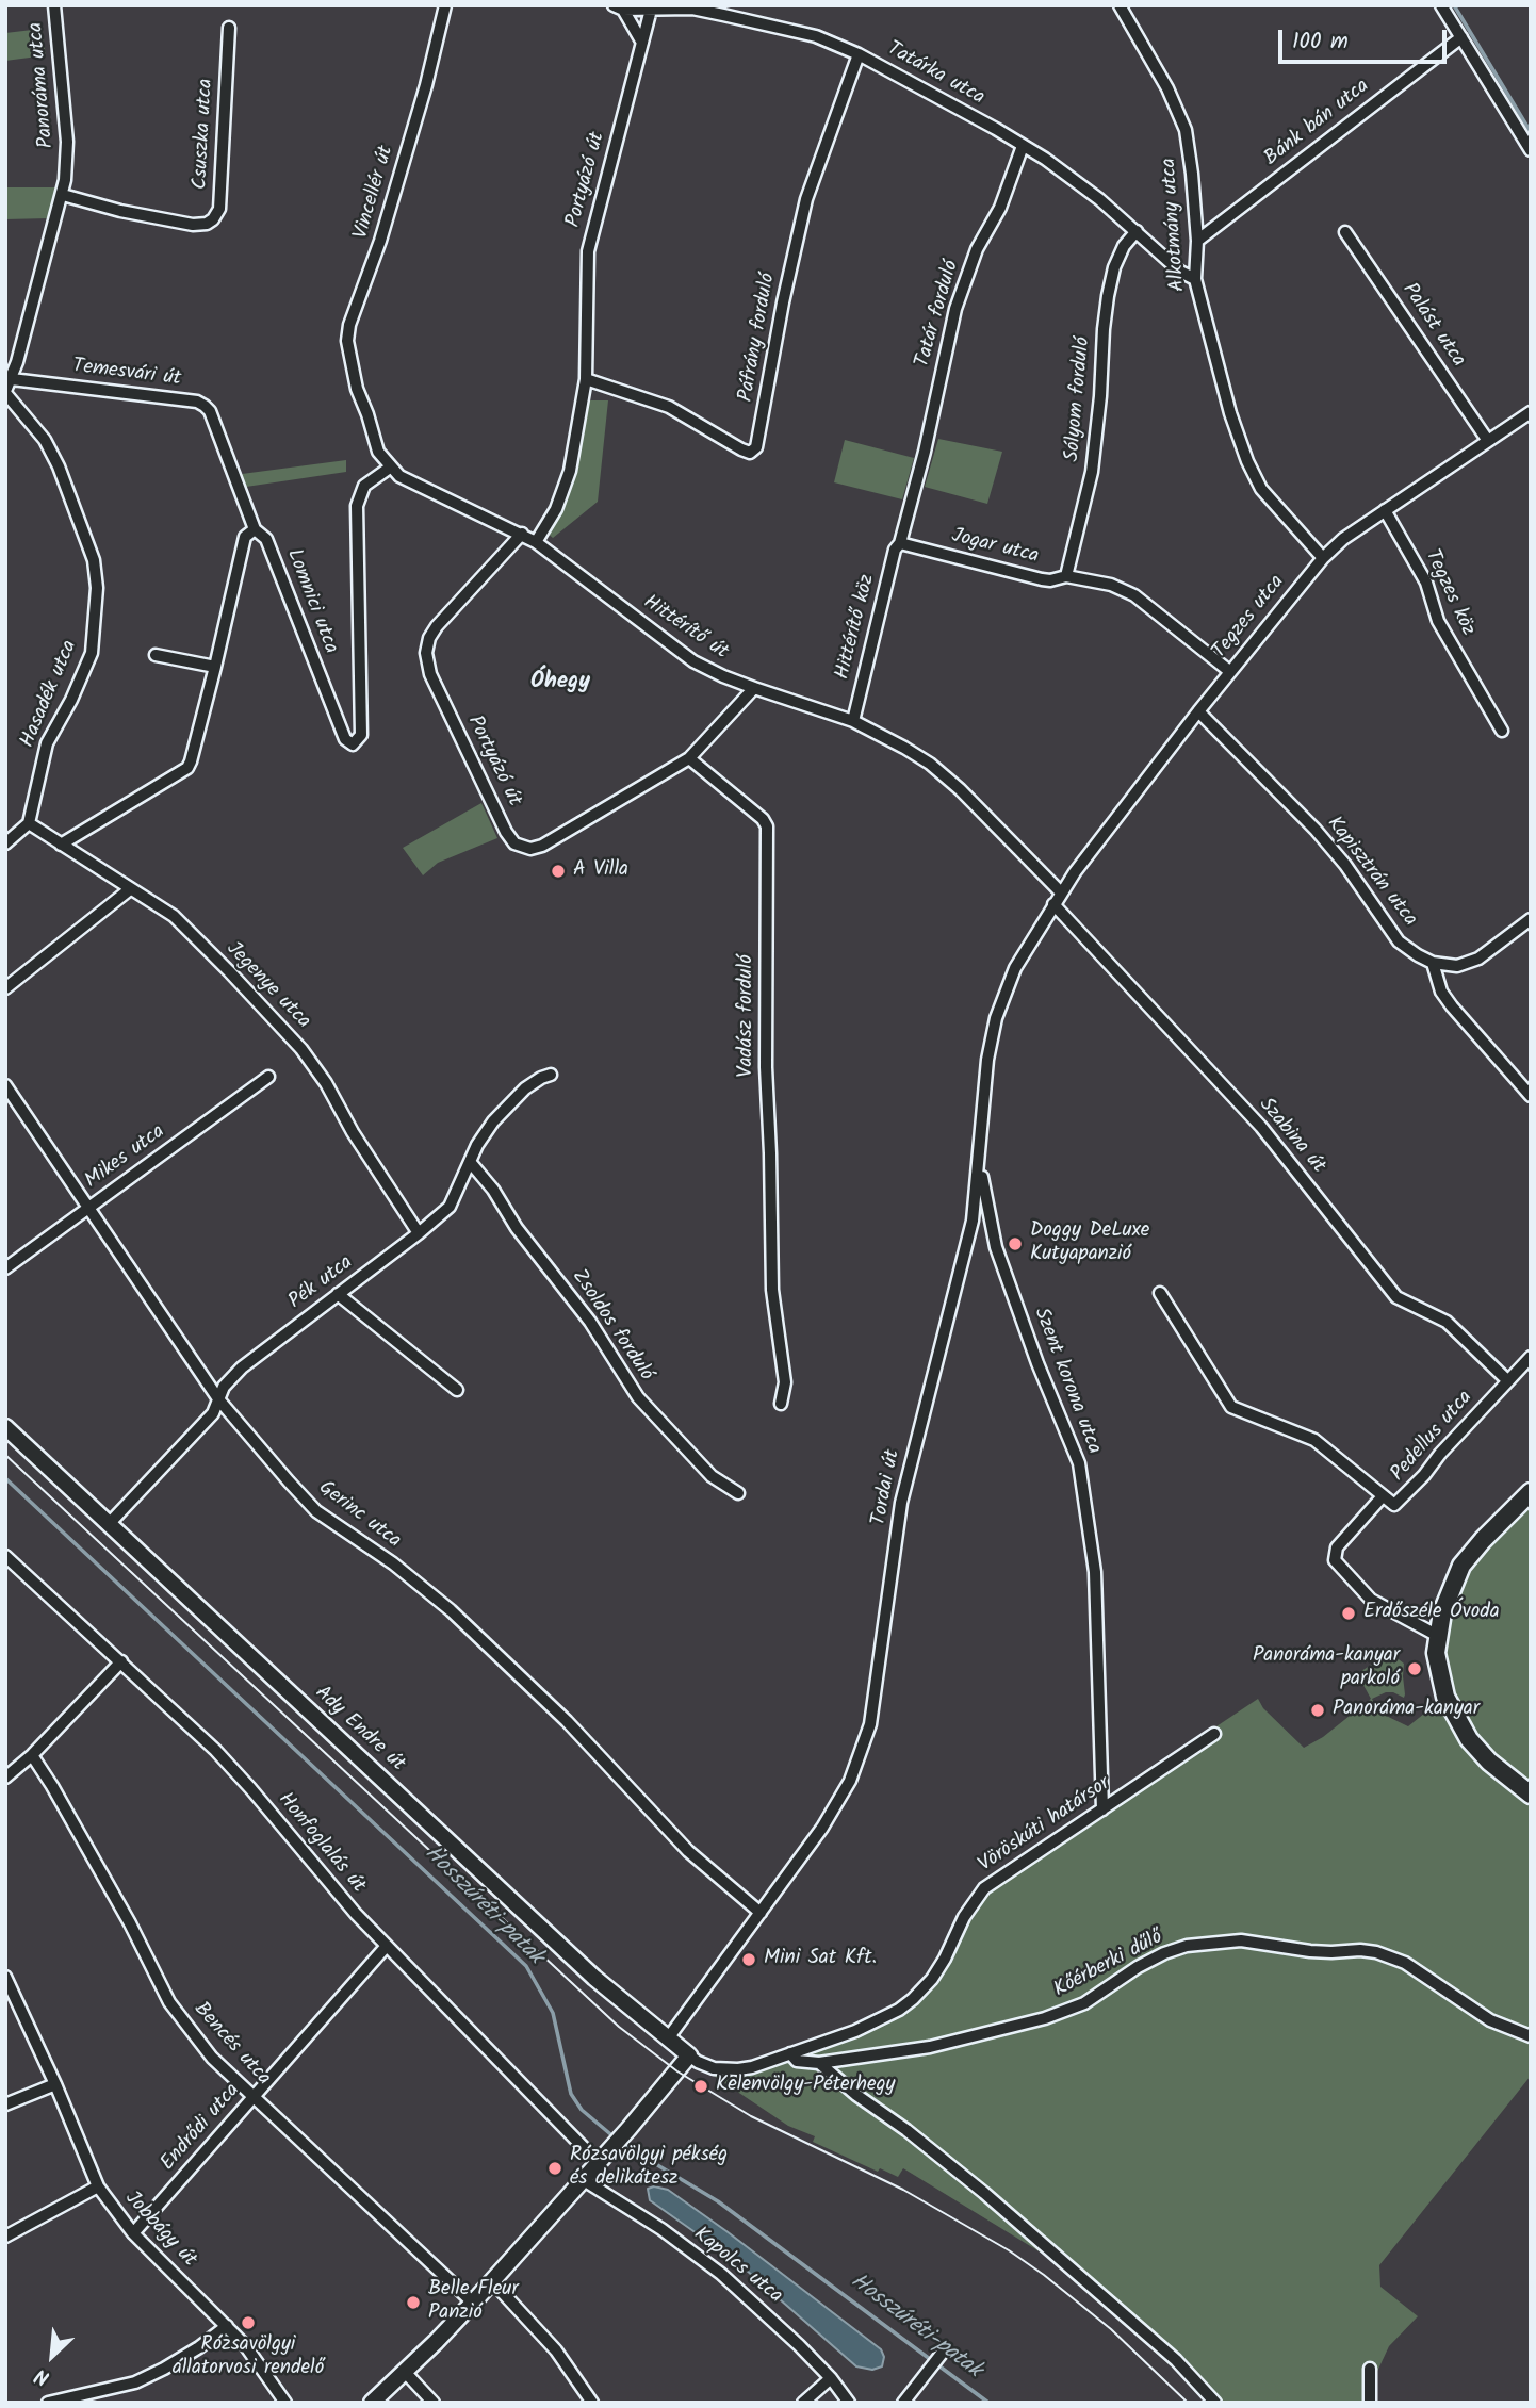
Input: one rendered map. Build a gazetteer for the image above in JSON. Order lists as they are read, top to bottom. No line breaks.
{"streets":{"street":["Tatárka utca","Panoráma utca","Bánk bán utca","Csuszka utca","Portyázó út","Vincellér út","Alkotmány utca","Tatár forduló","Palást utca","Páfrány forduló","Temesvári út","Sólyom forduló","Jogar utca","Tegzes köz","Lomnici utca","Tegzes utca","Hittérítő köz","Hittérítő út","Hasadék utca","Kapisztrán utca","Jegenye utca","Vadász forduló","Szabina út","Mikes utca","Pék utca","Zsoldos forduló","Szent korona utca","Pedellus utca","Tordai út","Gerinc utca","Ady Endre út","Vöröskúti határsor","Honfoglalás út","Kőérberki dűlő","Bencés utca","Endrődi utca","Jobbágy út","Kapolcs utca"]},"crossings":[["Tatárka utca","Portyázó út"],["Tatárka utca","Alkotmány utca"],["Tatárka utca","Tatár forduló"],["Tatárka utca","Páfrány forduló"],["Tatárka utca","Sólyom forduló"],["Panoráma utca","Csuszka utca"],["Panoráma utca","Temesvári út"],["Bánk bán utca","Alkotmány utca"],["Portyázó út","Páfrány forduló"],["Portyázó út","Hittérítő út"],["Portyázó út","Vadász forduló"],["Vincellér út","Lomnici utca"],["Vincellér út","Hittérítő út"],["Alkotmány utca","Tegzes utca"],["Tatár forduló","Jogar utca"],["Tatár forduló","Hittérítő köz"],["Palást utca","Tegzes utca"],["Temesvári út","Lomnici utca"],["Sólyom forduló","Jogar utca"],["Jogar utca","Tegzes utca"],["Jogar utca","Hittérítő köz"],["Tegzes köz","Tegzes utca"],["Lomnici utca","Hittérítő út"],["Tegzes utca","Hittérítő út"],["Tegzes utca","Kapisztrán utca"],["Tegzes utca","Szabina út"],["Tegzes utca","Tordai út"],["Hittérítő köz","Hittérítő út"],["Hasadék utca","Jegenye utca"],["Jegenye utca","Pék utca"],["Szabina út","Pedellus utca"],["Szabina út","Tordai út"],["Mikes utca","Gerinc utca"],["Pék utca","Zsoldos forduló"],["Pék utca","Gerinc utca"],["Pék utca","Ady Endre út"],["Szent korona utca","Tordai út"],["Szent korona utca","Vöröskúti határsor"],["Tordai út","Gerinc utca"],["Tordai út","Ady Endre út"],["Ady Endre út","Vöröskúti határsor"],["Vöröskúti határsor","Kőérberki dűlő"],["Honfoglalás út","Endrődi utca"],["Bencés utca","Endrődi utca"],["Endrődi utca","Jobbágy út"]],"districts":["Óhegy"],"water":["Hosszúréti-patak"],"places":["A Villa","Doggy DeLuxe Kutyapanzió","Erdőszéle Óvoda","Panoráma-kanyar parkoló","Panoráma-kanyar","Mini Sat Kft.","Kelenvölgy-Péterhegy","Rózsavölgyi pékség és delikátesz","Belle Fleur Panzió","Rózsavölgyi állatorvosi rendelő"],"scale_bar":"100 m","north":"bottom left"}
